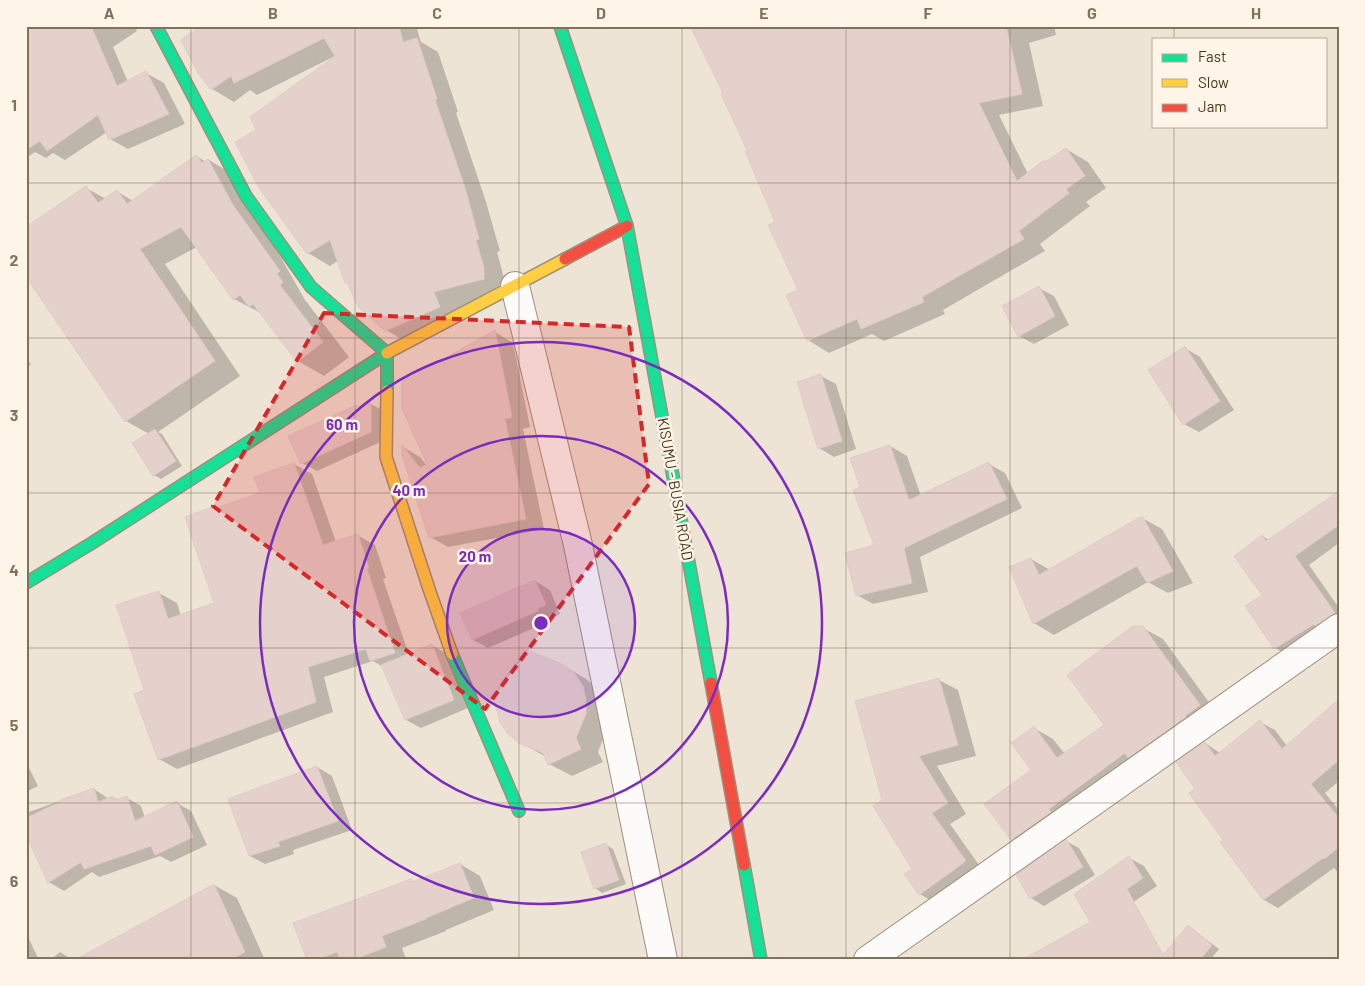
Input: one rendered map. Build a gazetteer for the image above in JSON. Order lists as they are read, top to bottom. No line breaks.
{"streets":{"main road":["KISUMU - BUSIA ROAD"]},"legend":["Fast","Slow","Jam"],"grid":{"columns":["A","B","C","D","E","F","G","H"],"rows":["1","2","3","4","5","6"]},"rings":["60 m","40 m","20 m"]}
